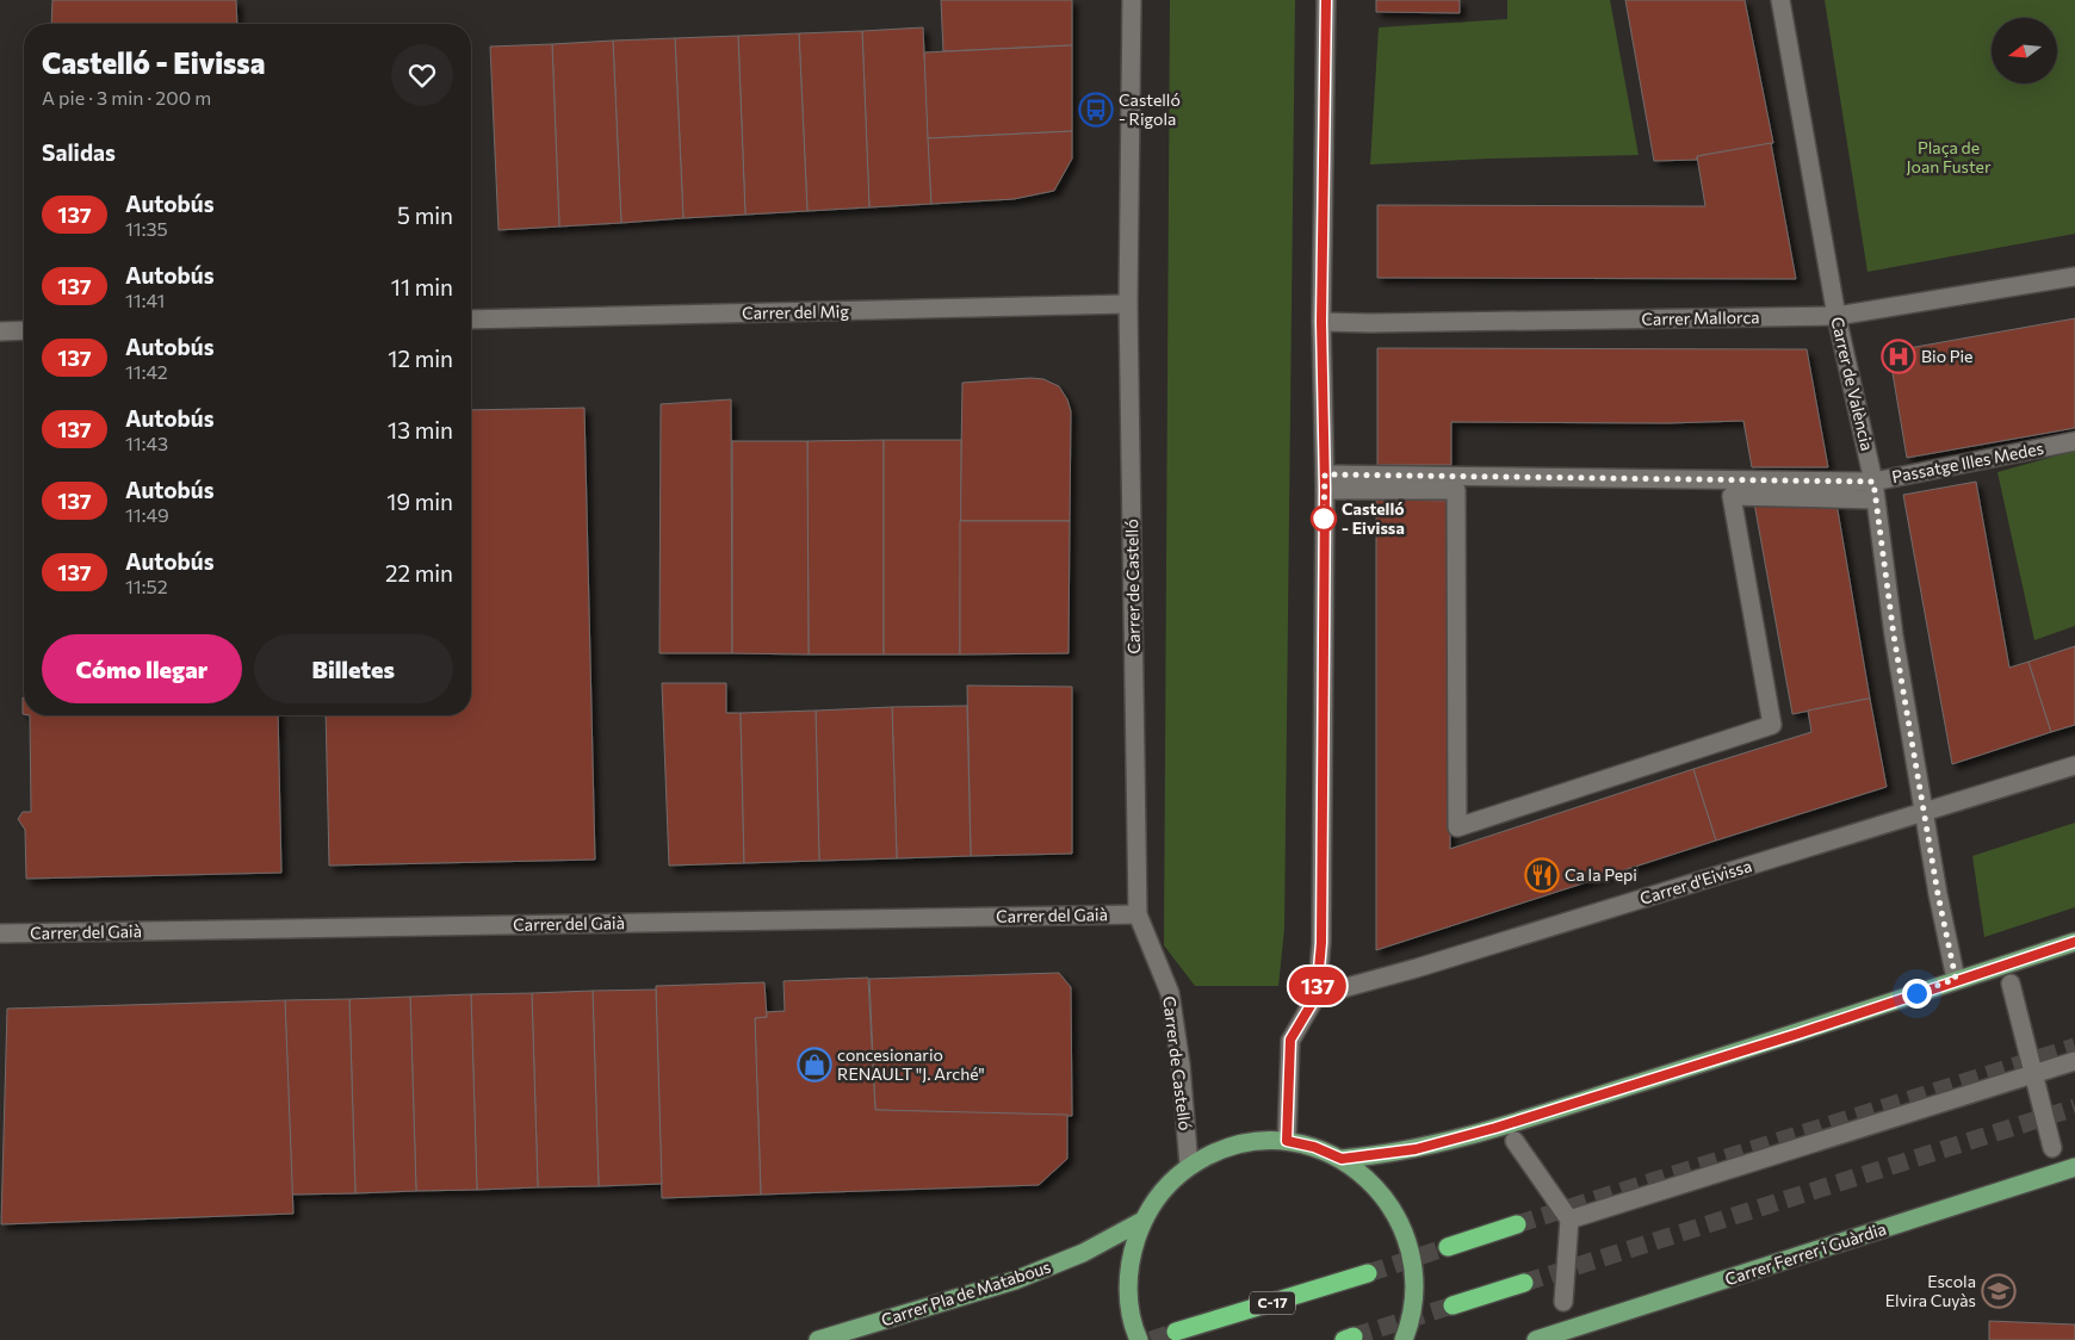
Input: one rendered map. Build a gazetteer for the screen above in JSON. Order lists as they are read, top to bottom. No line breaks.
{"streets":{"highway":["C-17"],"main road":["Carrer Ferrer i Guàrdia","Carrer Pla de Matabous"],"street":["Carrer del Mig","Carrer Mallorca","Carrer de València","Passatge Illes Medes","Carrer de Castelló","Carrer d'Eivissa","Carrer del Gaià"]},"crossings":[["Carrer del Mig","Carrer de Castelló"],["Carrer Mallorca","Carrer de València"],["Carrer de València","Passatge Illes Medes"],["Carrer de València","Carrer d'Eivissa"],["Carrer de Castelló","Carrer del Gaià"]],"parks":["Plaça de Joan Fuster"],"places":{"bus stop":["Castelló - Rigola"],"hospital":["Bio Pie"],"other":["Castelló - Eivissa"],"restaurant":["Ca la Pepi"],"shop":["concesionario RENAULT \"J. Arché\""],"school or university":["Escola Elvira Cuyàs"]},"lines":["bus line 137"],"north":"left","page":{"on_map":"137","heading":[["Castelló - Eivissa","A pie · 3 min · 200 m"],"Salidas"],"list":[{"mark":"137","name":"Autobús","note":"11:35","value":"5 min"},{"mark":"137","name":"Autobús","note":"11:41","value":"11 min"},{"mark":"137","name":"Autobús","note":"11:42","value":"12 min"},{"mark":"137","name":"Autobús","note":"11:43","value":"13 min"},{"mark":"137","name":"Autobús","note":"11:49","value":"19 min"},{"mark":"137","name":"Autobús","note":"11:52","value":"22 min"}],"buttons":["Cómo llegar","Billetes"]}}
